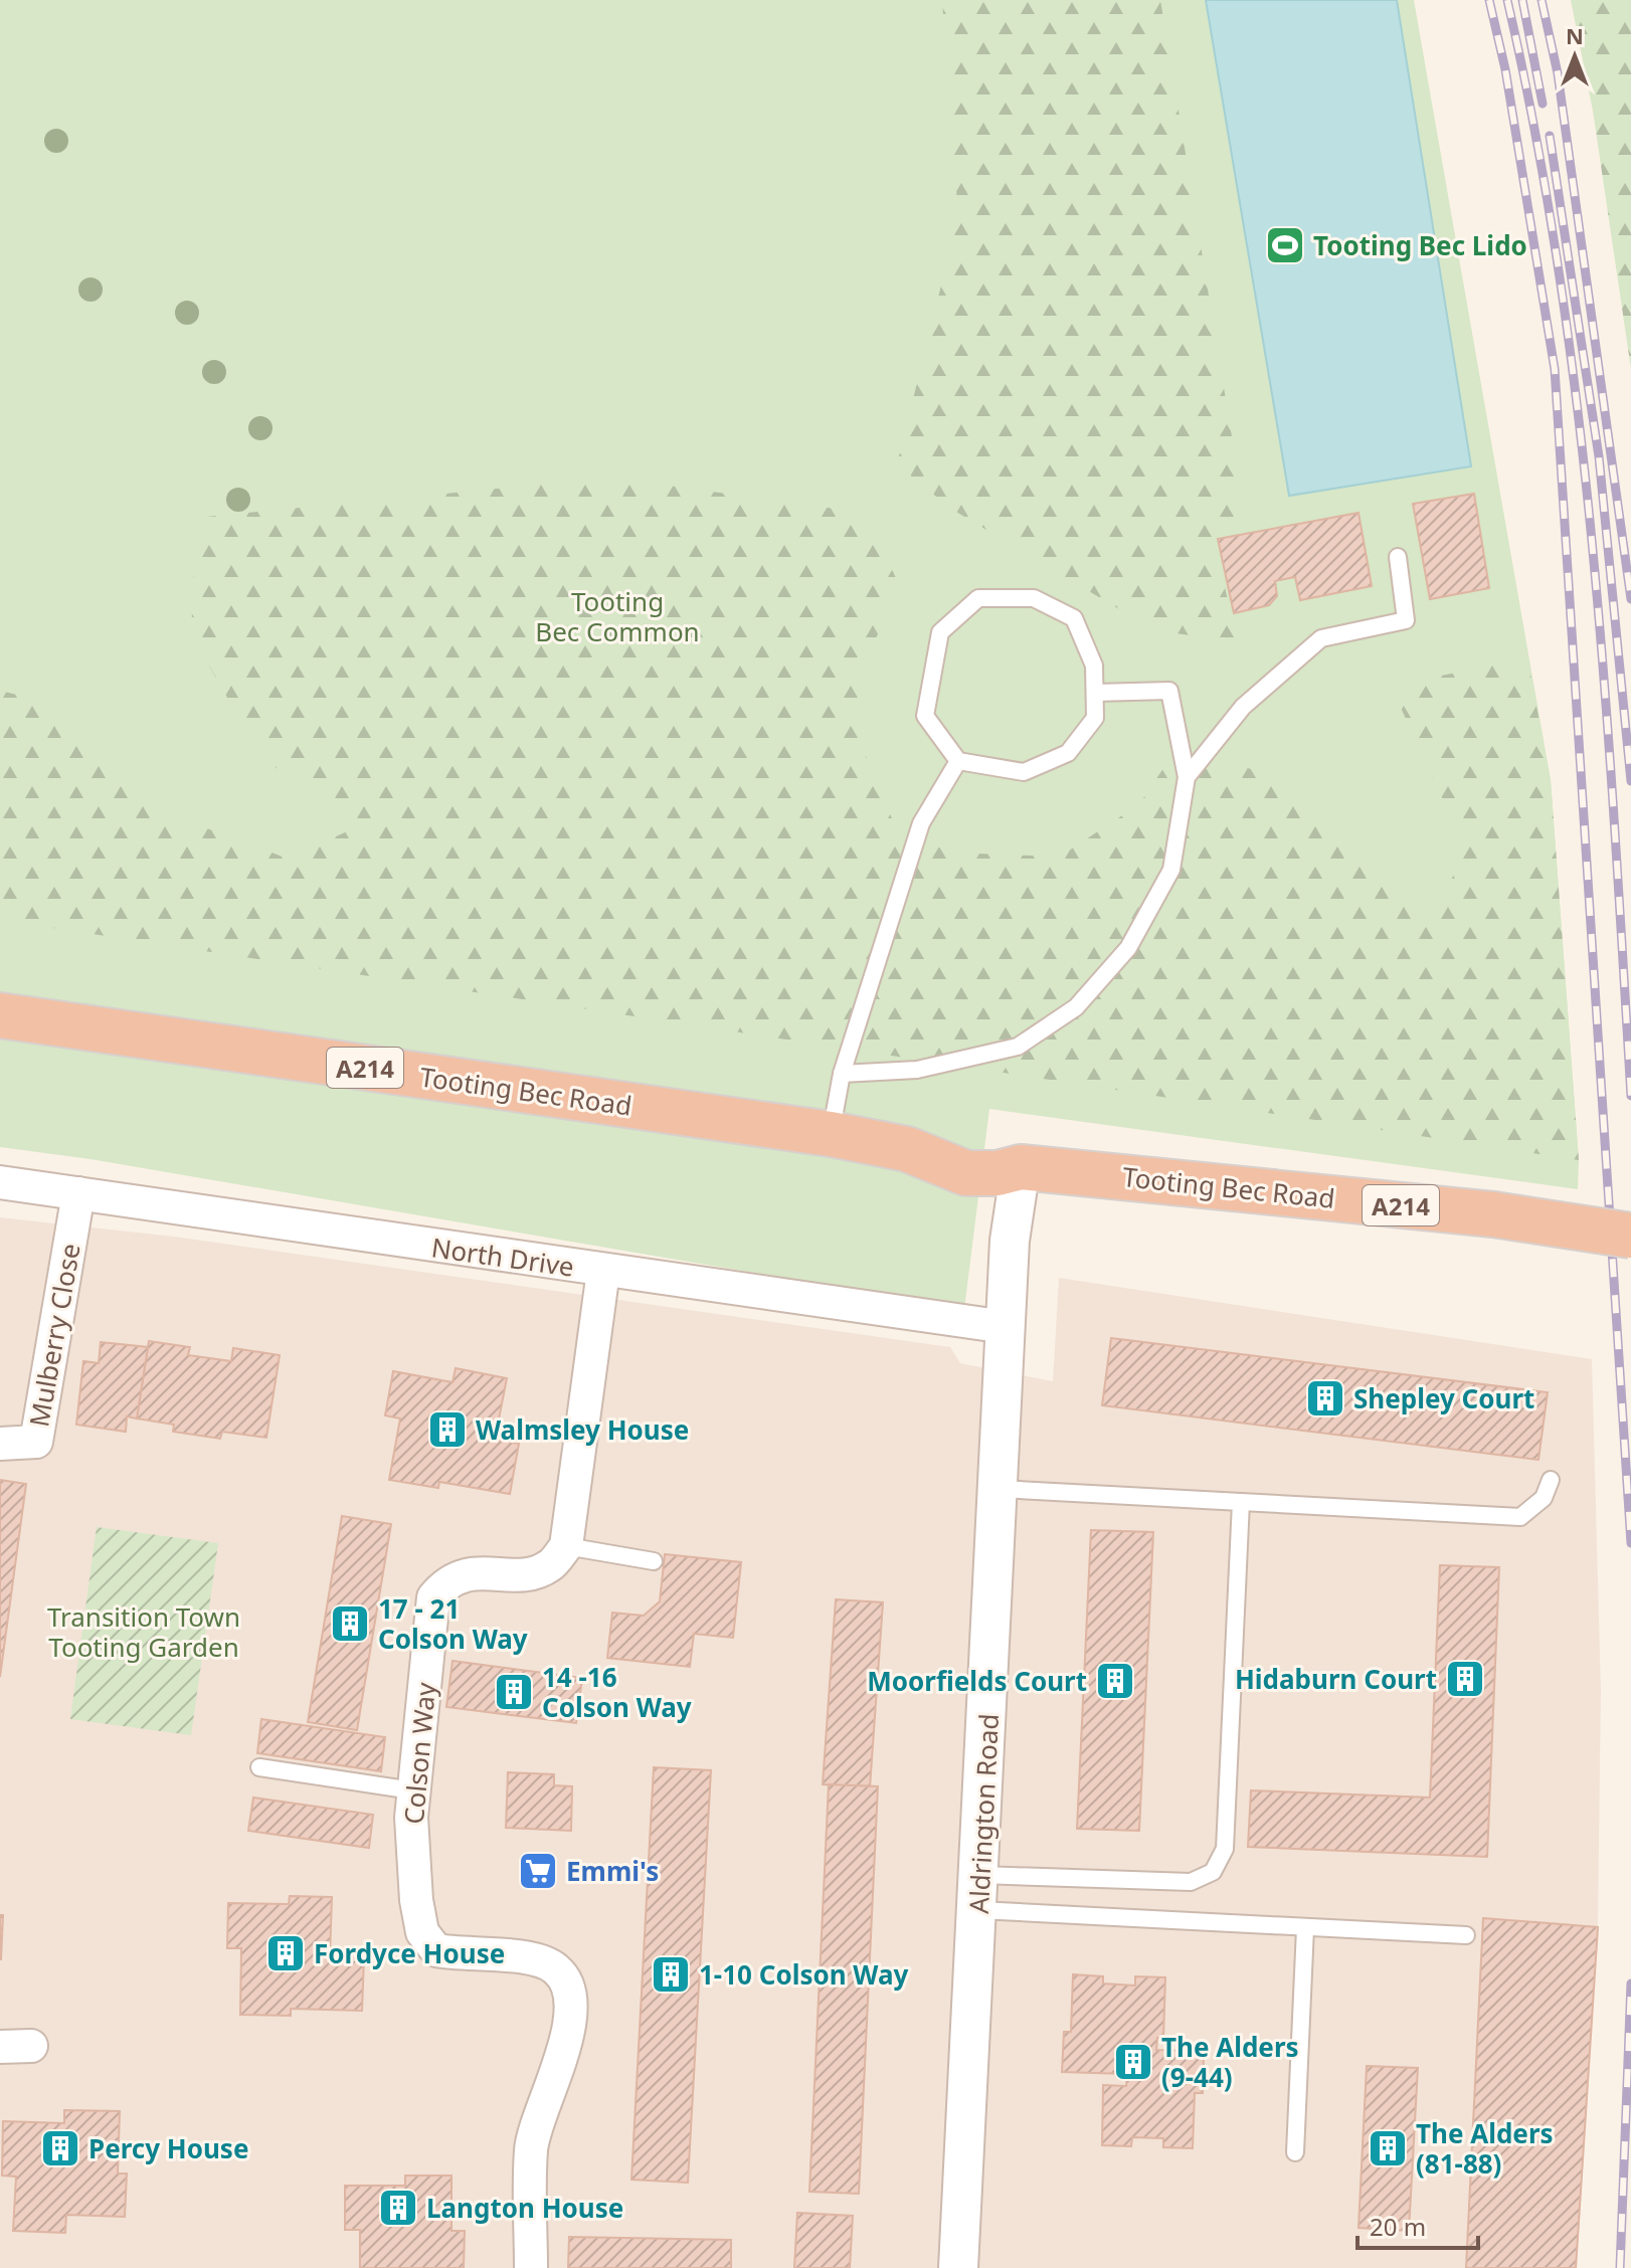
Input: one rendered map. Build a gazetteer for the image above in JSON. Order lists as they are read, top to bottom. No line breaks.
{"streets":{"highway":["A214","Tooting Bec Road"],"street":["North Drive","Mulberry Close","Colson Way","Aldrington Road"]},"crossings":[["Tooting Bec Road","Aldrington Road"],["North Drive","Mulberry Close"],["North Drive","Aldrington Road"]],"parks":["Tooting Bec Common","Transition Town Tooting Garden"],"places":{"sports":["Tooting Bec Lido"],"building":["Shepley Court","Walmsley House","17 - 21 Colson Way","Hidaburn Court","Moorfields Court","14 -16 Colson Way","Fordyce House","1-10 Colson Way","The Alders (9-44)","Percy House","The Alders (81-88)","Langton House"],"supermarket":["Emmi's"]},"scale_bar":"20 m","north":"top"}
